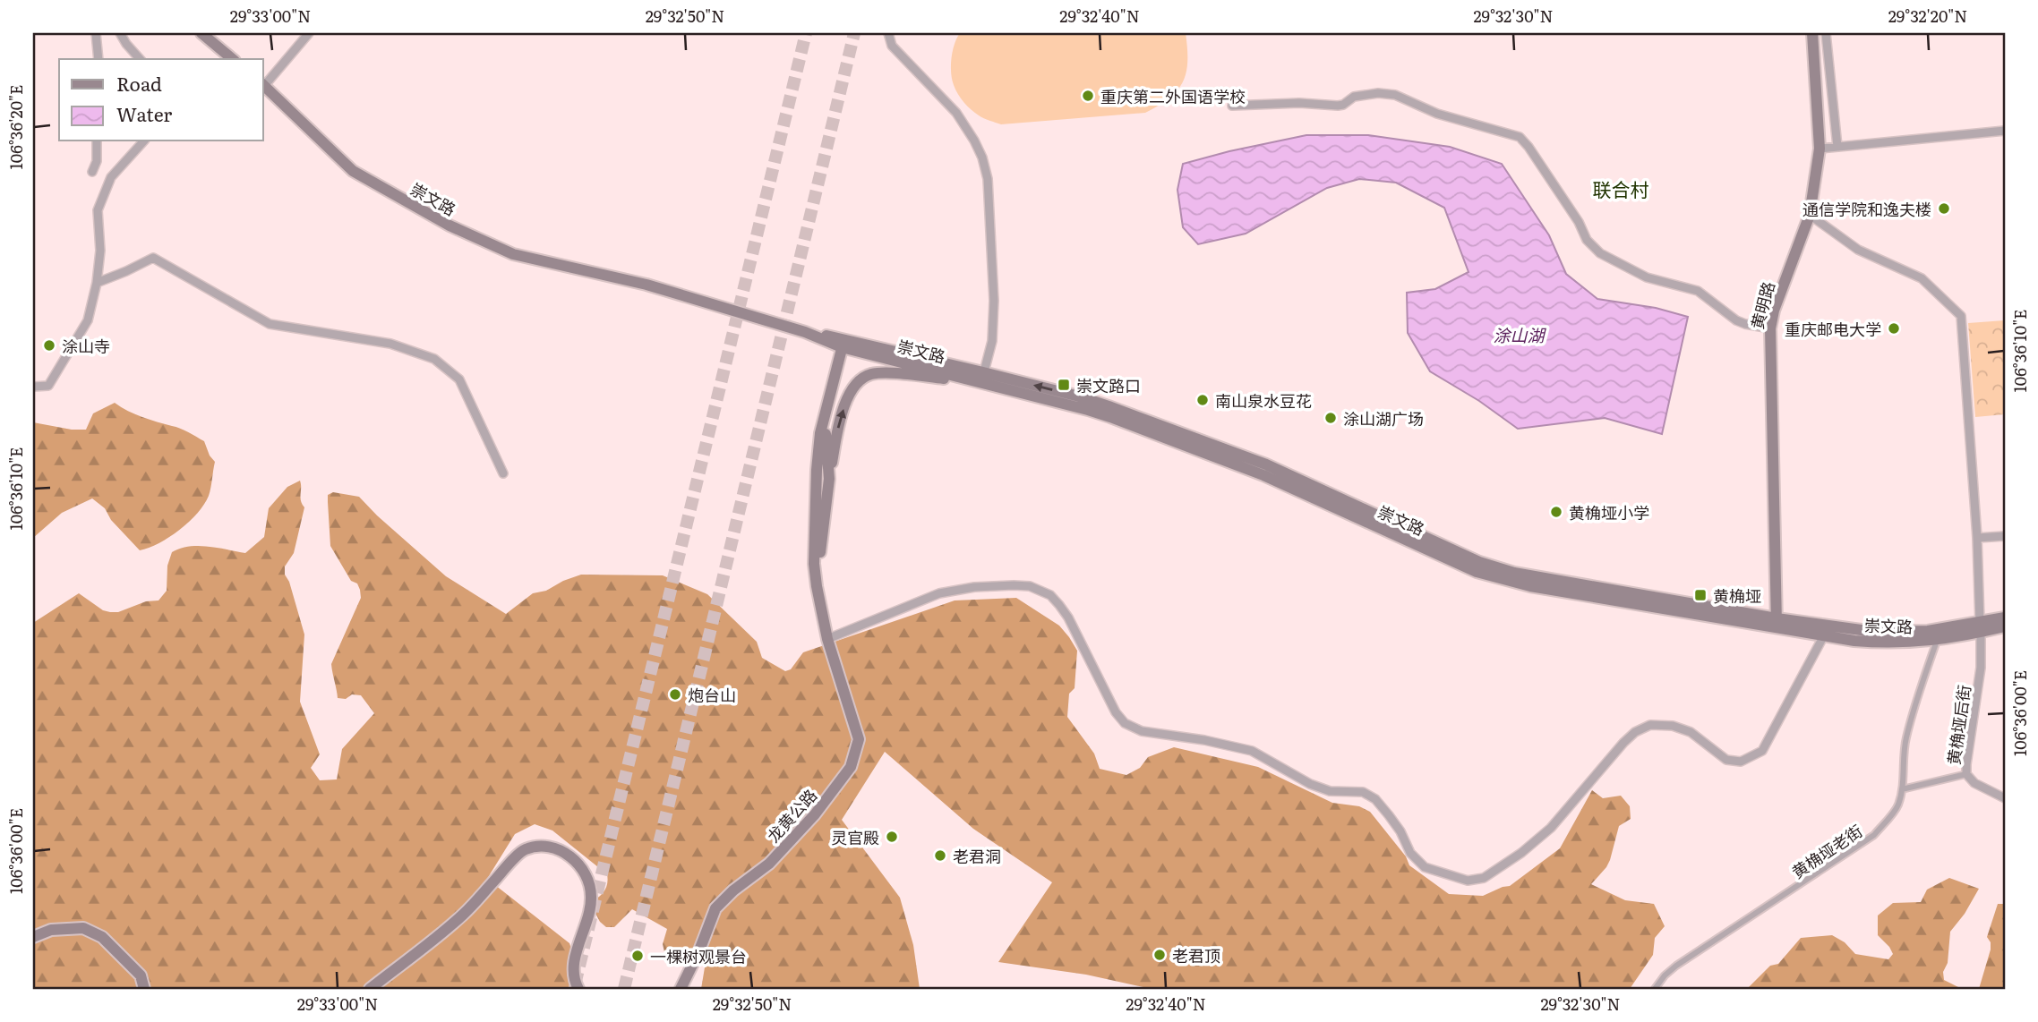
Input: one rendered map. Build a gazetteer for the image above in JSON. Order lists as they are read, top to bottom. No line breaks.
{"streets":{"main road":["崇文路","黄明路","龙黄公路"],"street":["黄桷垭后街","黄桷垭老街"]},"crossings":[["崇文路","黄明路"],["崇文路","黄桷垭后街"],["崇文路","龙黄公路"],["崇文路","黄桷垭老街"],["黄明路","黄桷垭后街"]],"districts":["联合村"],"water":["涂山湖"],"places":{"other":["重庆第二外国语学校","通信学院和逸夫楼","重庆邮电大学","涂山寺","南山泉水豆花","涂山湖广场","黄桷垭小学","炮台山","灵官殿","老君洞","老君顶","一棵树观景台"],"transit":["崇文路口","黄桷垭"]},"legend":["Road","Water"],"coordinates":["29°33'00\"N","29°32'50\"N","29°32'40\"N","29°32'30\"N","29°32'20\"N","106°36'20\"E","106°36'10\"E","106°36'00\"E"]}
